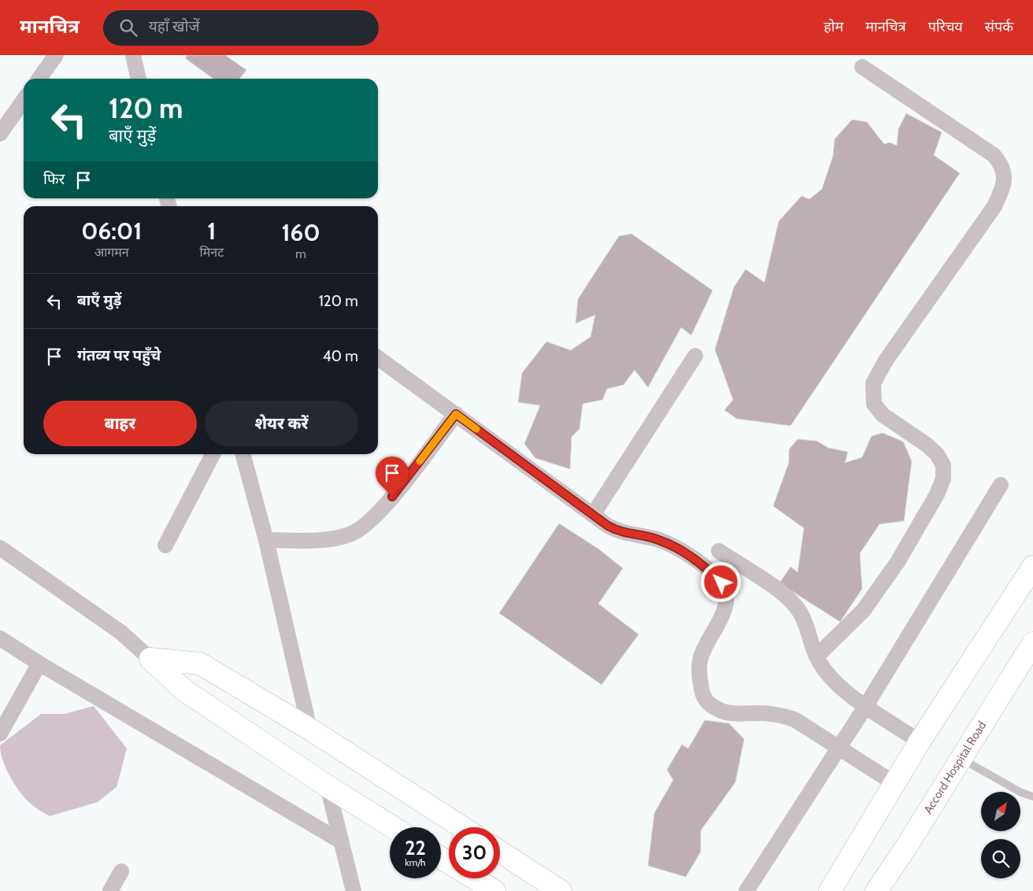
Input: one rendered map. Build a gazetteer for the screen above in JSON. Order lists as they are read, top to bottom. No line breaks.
{"streets":{"street":["Accord Hospital Road"]},"north":"top right","page":{"header":"मानचित्र","search":"यहाँ खोजें","nav":["होम","मानचित्र","परिचय","संपर्क"],"turn":["120 m","बाएँ मुड़ें"],"then":"फिर","eta":["06:01","आगमन","1","मिनट","160","m"],"list":[{"name":"बाएँ मुड़ें","value":"120 m"},{"name":"गंतव्य पर पहुँचे","value":"40 m"}],"buttons":["बाहर","शेयर करें"],"speed":"22 km/h","limit":"30"}}
